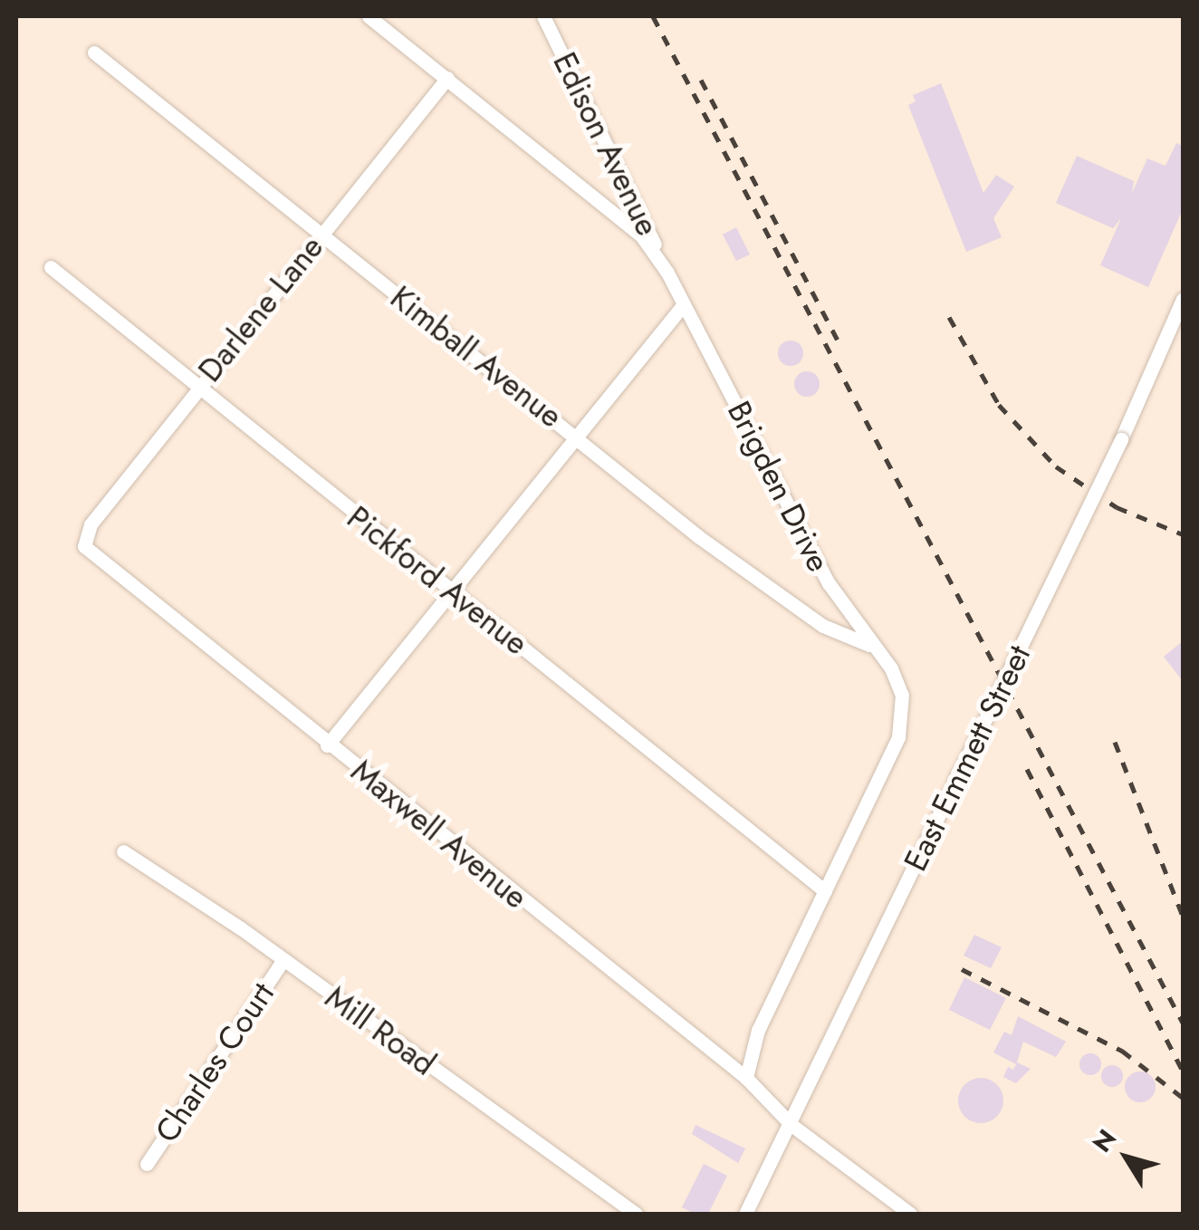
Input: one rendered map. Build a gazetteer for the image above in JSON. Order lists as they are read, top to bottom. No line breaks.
{"streets":{"street":["Edison Avenue","Darlene Lane","Kimball Avenue","Brigden Drive","Pickford Avenue","East Emmett Street","Maxwell Avenue","Mill Road","Charles Court"]},"crossings":[["Edison Avenue","Brigden Drive"],["Darlene Lane","Kimball Avenue"],["Darlene Lane","Brigden Drive"],["Darlene Lane","Pickford Avenue"],["Darlene Lane","Maxwell Avenue"],["Kimball Avenue","Brigden Drive"],["Brigden Drive","Pickford Avenue"],["Brigden Drive","Maxwell Avenue"],["East Emmett Street","Maxwell Avenue"],["Mill Road","Charles Court"]],"north":"top left"}
